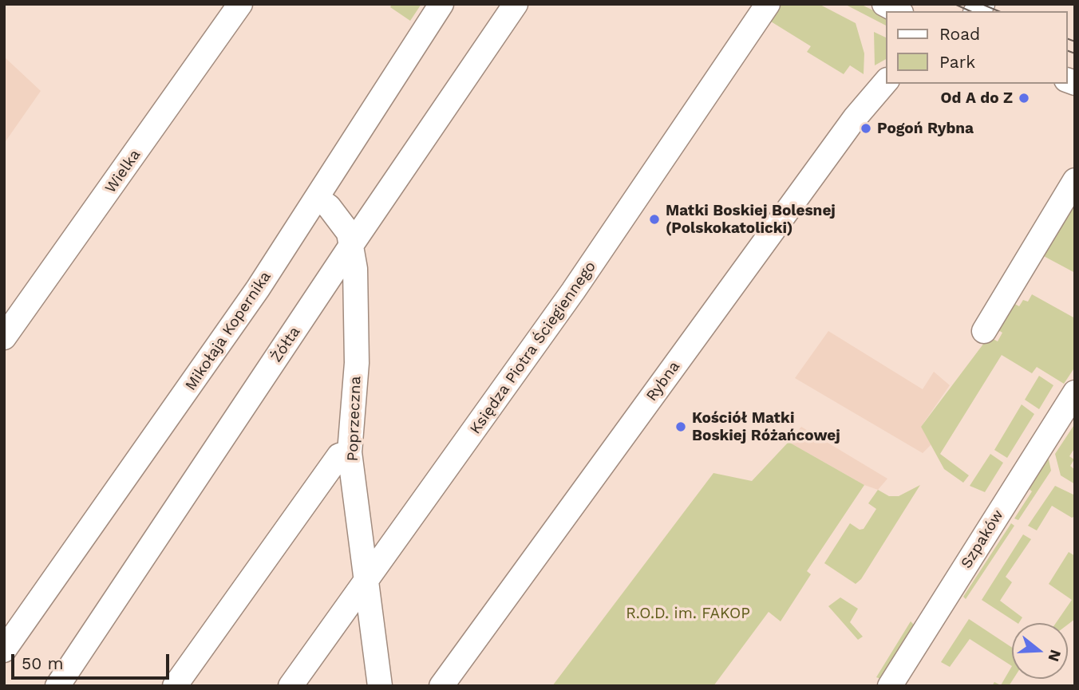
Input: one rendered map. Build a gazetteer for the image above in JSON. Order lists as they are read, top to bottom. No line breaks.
{"streets":{"street":["Wielka","Mikołaja Kopernika","Żółta","Księdza Piotra Ściegiennego","Rybna","Poprzeczna","Szpaków"]},"crossings":[["Mikołaja Kopernika","Poprzeczna"],["Żółta","Poprzeczna"],["Księdza Piotra Ściegiennego","Poprzeczna"]],"parks":["R.O.D. im. FAKOP"],"places":["Od A do Z","Pogoń Rybna","Matki Boskiej Bolesnej (Polskokatolicki)","Kościół Matki Boskiej Różańcowej"],"legend":["Road","Park"],"scale_bar":"50 m","north":"right"}
